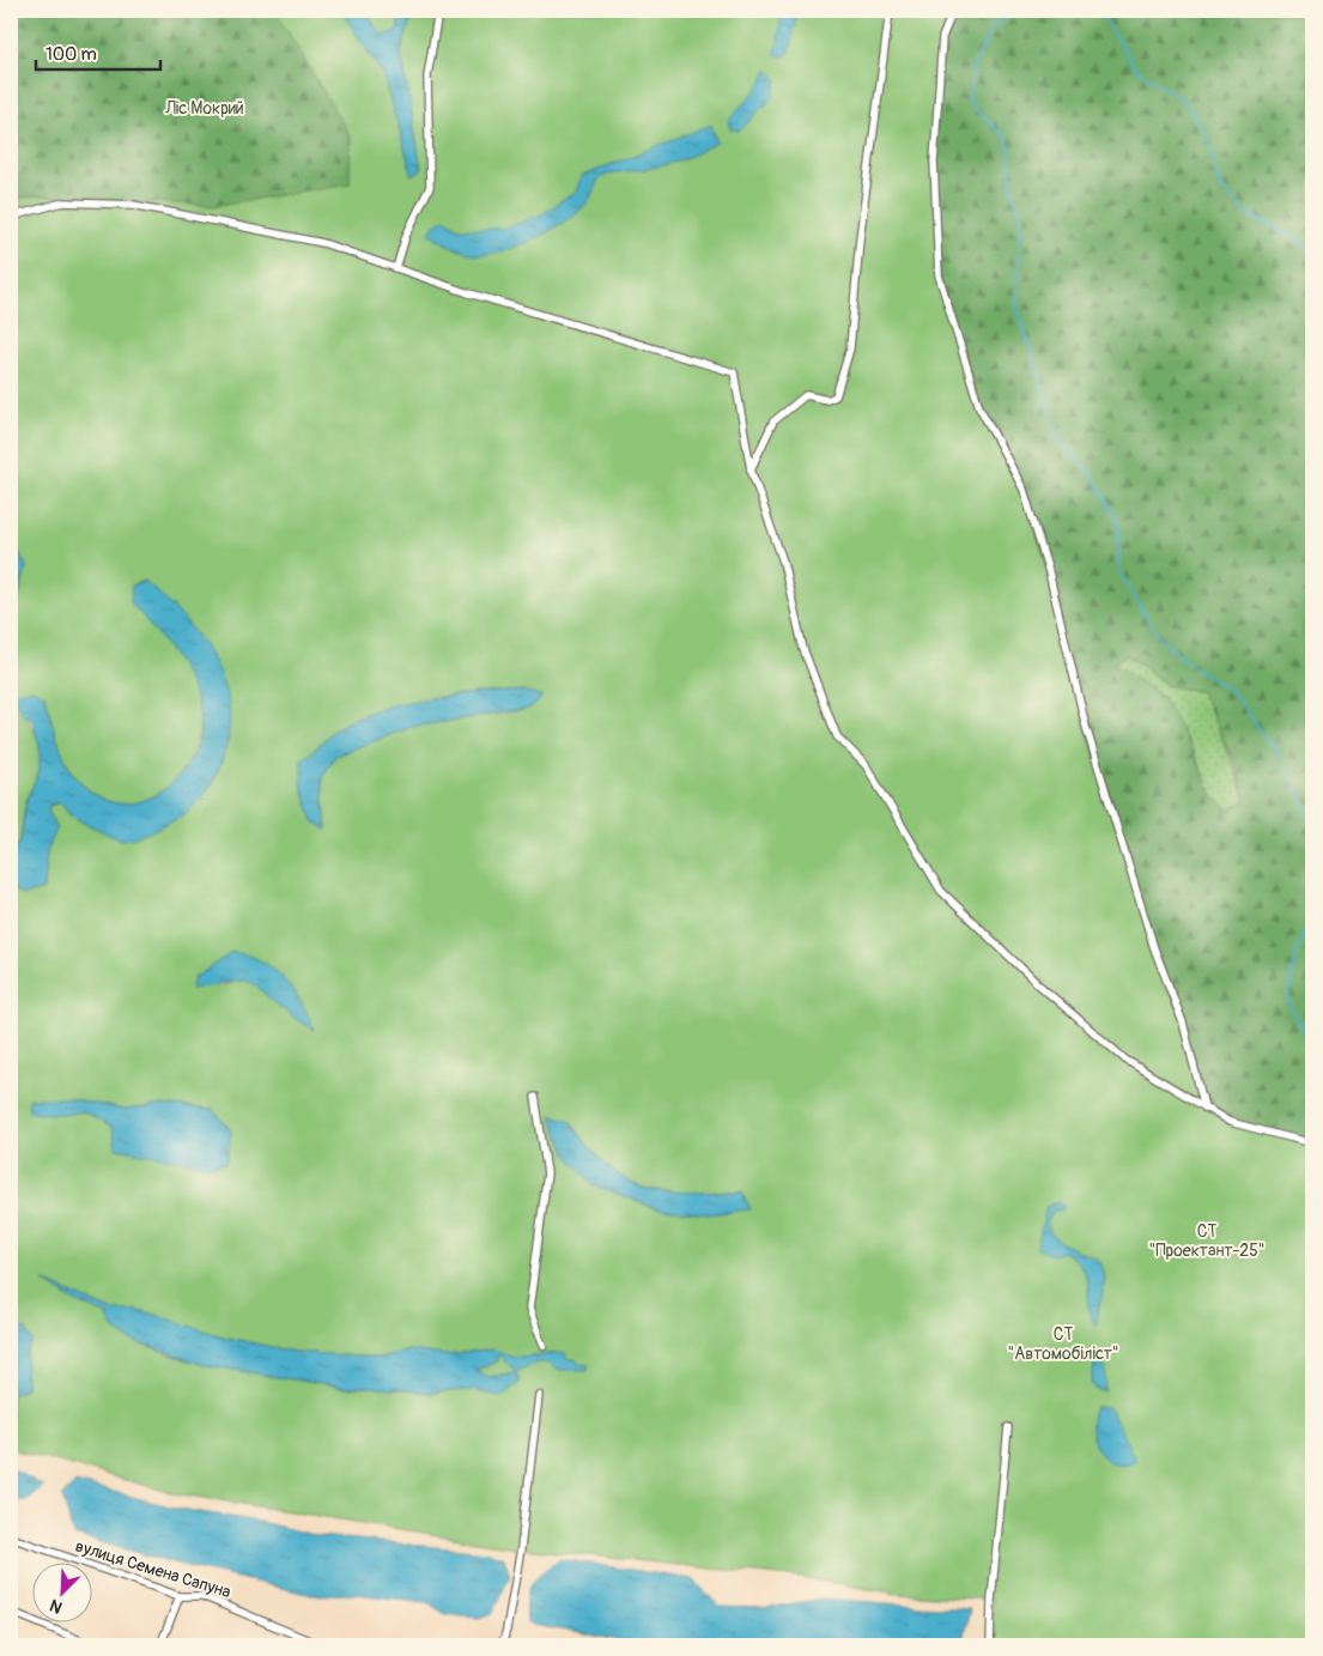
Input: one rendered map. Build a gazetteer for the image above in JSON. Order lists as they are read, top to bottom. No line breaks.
{"streets":{"street":["вулиця Семена Сапуна"]},"parks":["Ліс Мокрий","СТ \"Проектант-25\"","СТ \"Автомобіліст\""],"scale_bar":"100 m","north":"bottom left"}
